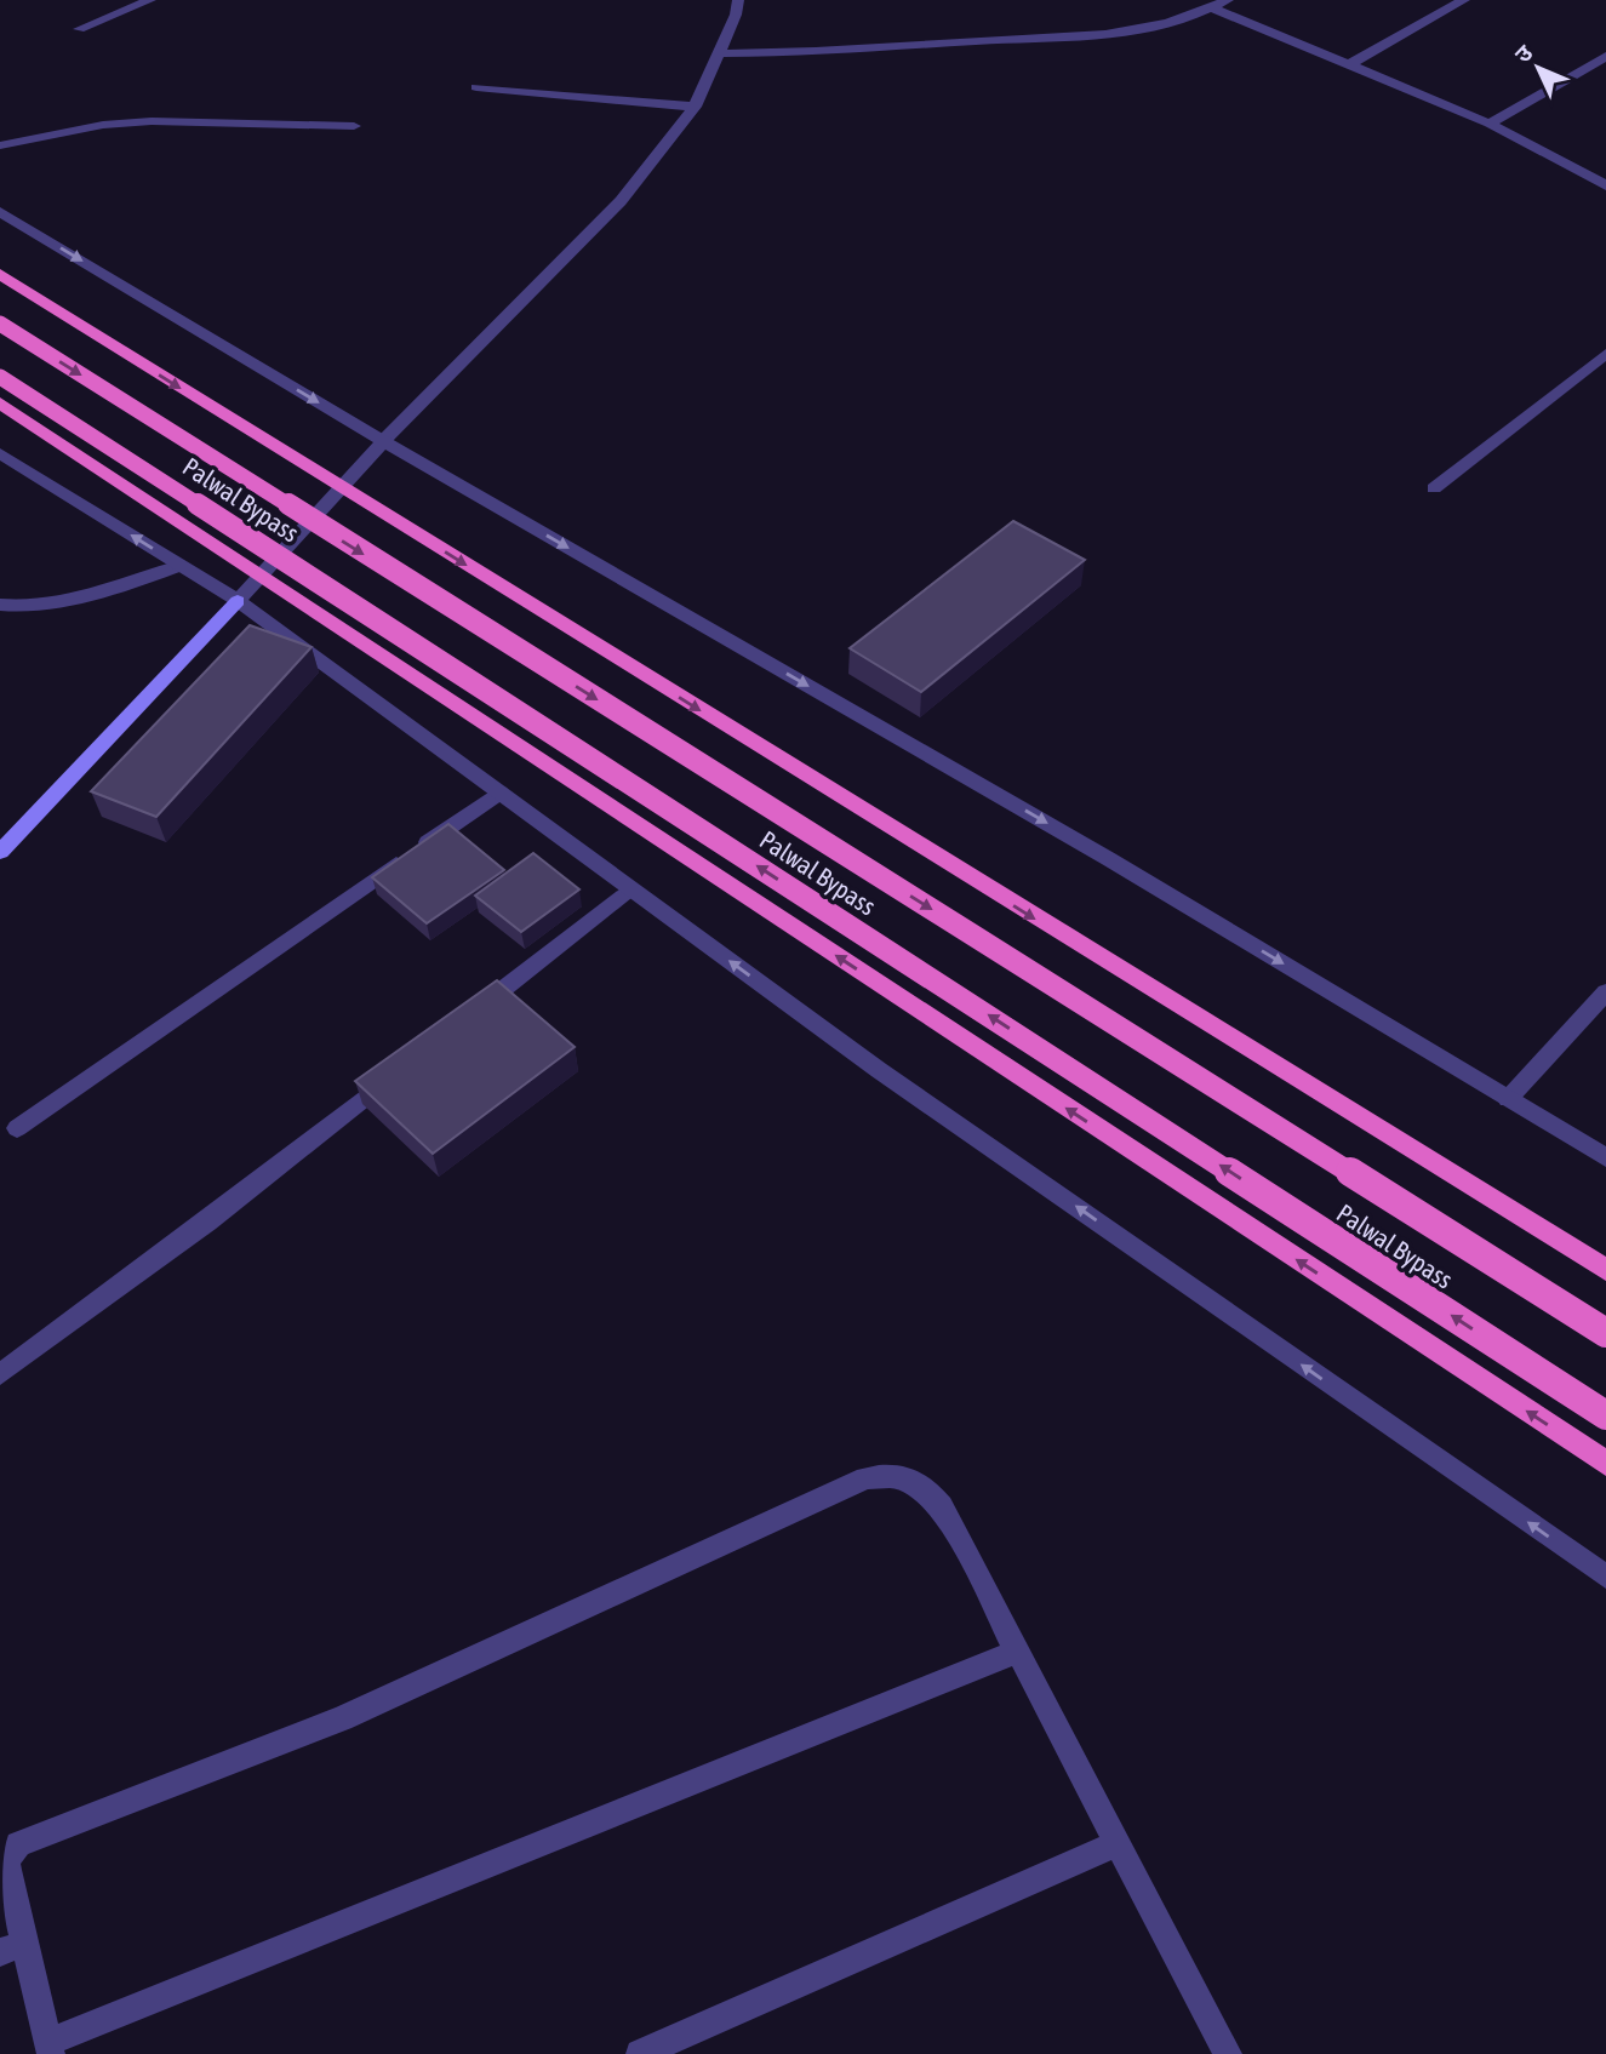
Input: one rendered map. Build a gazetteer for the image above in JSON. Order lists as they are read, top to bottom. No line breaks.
{"streets":{"highway":["Palwal Bypass"]},"north":"top left"}
